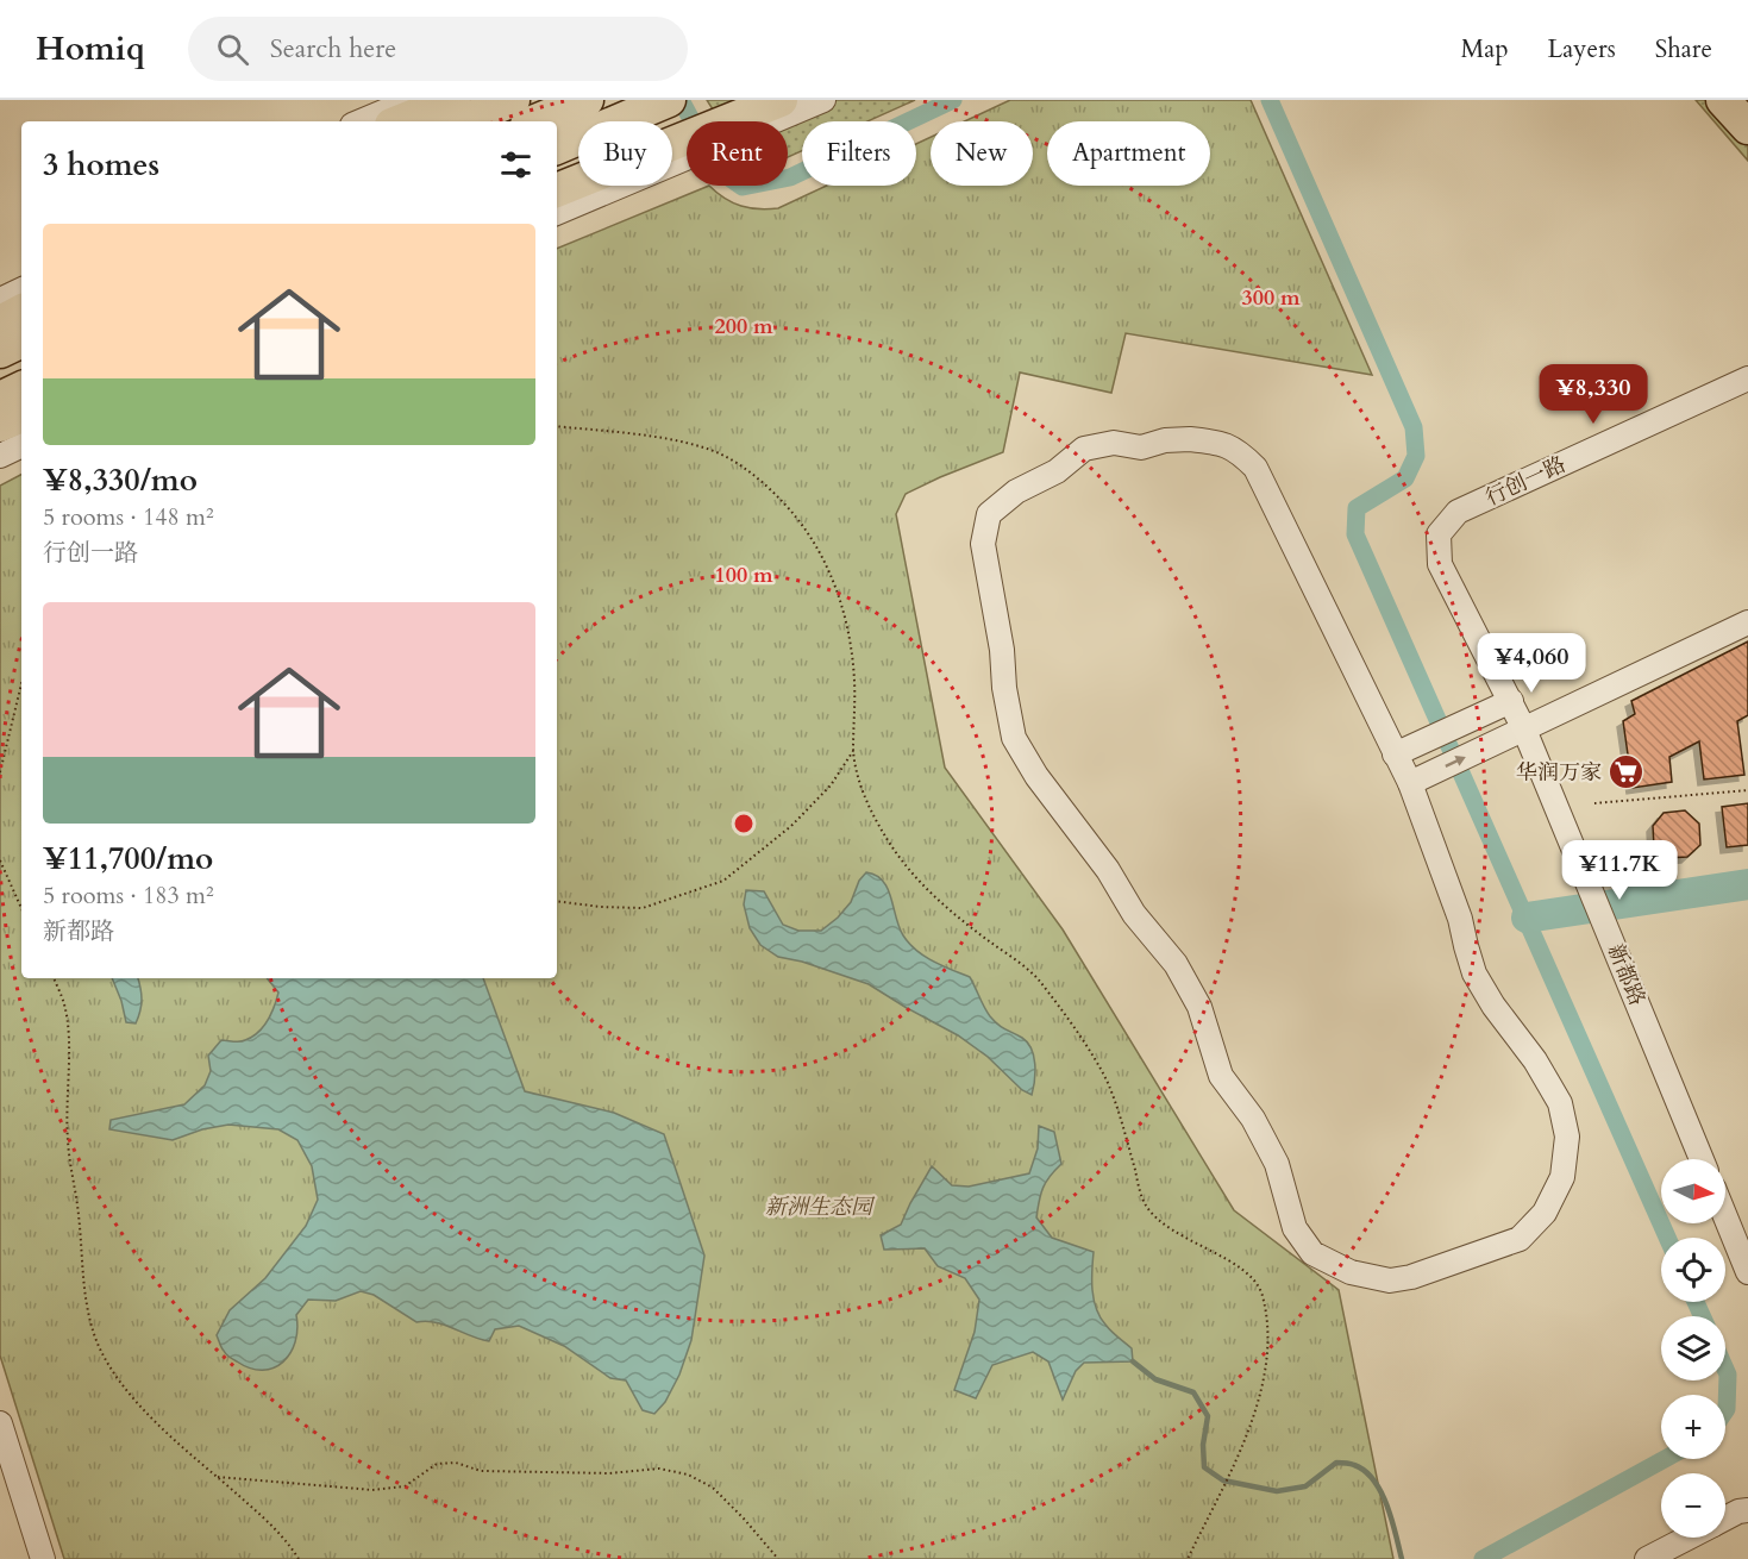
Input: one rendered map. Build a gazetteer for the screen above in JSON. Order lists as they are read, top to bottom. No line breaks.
{"streets":{"street":["行创一路","新都路"]},"crossings":[["行创一路","新都路"]],"parks":["新洲生态园"],"places":{"supermarket":["华润万家"]},"north":"right","page":{"header":"Homiq","search":"Search here","nav":["Map","Layers","Share"],"chip":["Buy","Rent","Filters","New","Apartment"],"heading":"3 homes","list":[{"name":"¥8,330/mo","note":"5 rooms · 148 m² · 行创一路"},{"name":"¥11,700/mo","note":"5 rooms · 183 m² · 新都路"}],"price":["¥8,330","¥4,060","¥11.7K"],"map_buttons":["+","−"]},"rings":["300 m","200 m","100 m"]}
